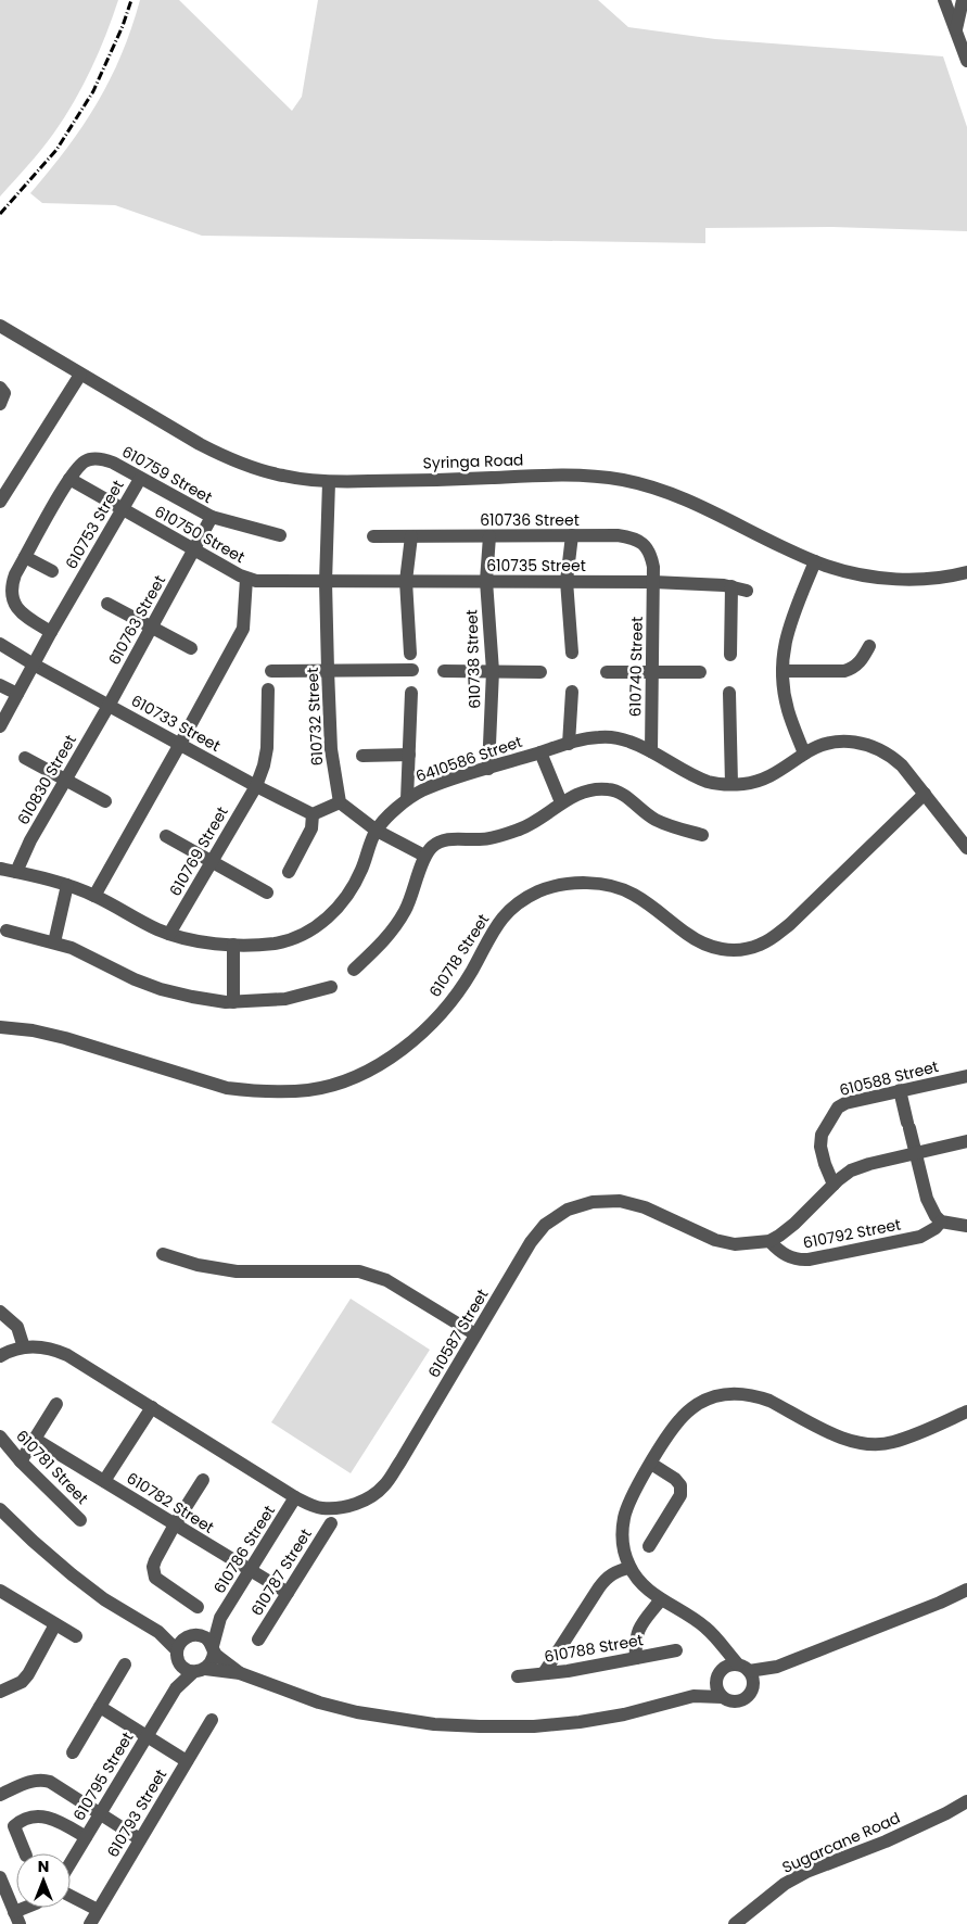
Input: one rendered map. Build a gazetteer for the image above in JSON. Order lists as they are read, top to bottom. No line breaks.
{"streets":{"street":["Syringa Road","610759 Street","610736 Street","610753 Street","610750 Street","610735 Street","610763 Street","610738 Street","610740 Street","610732 Street","610733 Street","6410586 Street","610830 Street","610769 Street","610718 Street","610588 Street","610792 Street","610587 Street","610781 Street","610782 Street","610786 Street","610787 Street","610788 Street","610795 Street","610793 Street","Sugarcane Road"]},"crossings":[["Syringa Road","610732 Street"],["610759 Street","610753 Street"],["610759 Street","610750 Street"],["610759 Street","610763 Street"],["610736 Street","610735 Street"],["610736 Street","610738 Street"],["610736 Street","610740 Street"],["610753 Street","610750 Street"],["610753 Street","610733 Street"],["610750 Street","610735 Street"],["610750 Street","610763 Street"],["610750 Street","610732 Street"],["610735 Street","610738 Street"],["610735 Street","610740 Street"],["610735 Street","610732 Street"],["610763 Street","610733 Street"],["610763 Street","610830 Street"],["610738 Street","6410586 Street"],["610740 Street","6410586 Street"],["610733 Street","610830 Street"],["610733 Street","610769 Street"],["6410586 Street","610830 Street"],["6410586 Street","610769 Street"],["6410586 Street","610718 Street"],["610588 Street","610587 Street"],["610792 Street","610587 Street"],["610587 Street","610786 Street"],["610782 Street","610786 Street"],["610782 Street","610787 Street"]],"north":"top"}
